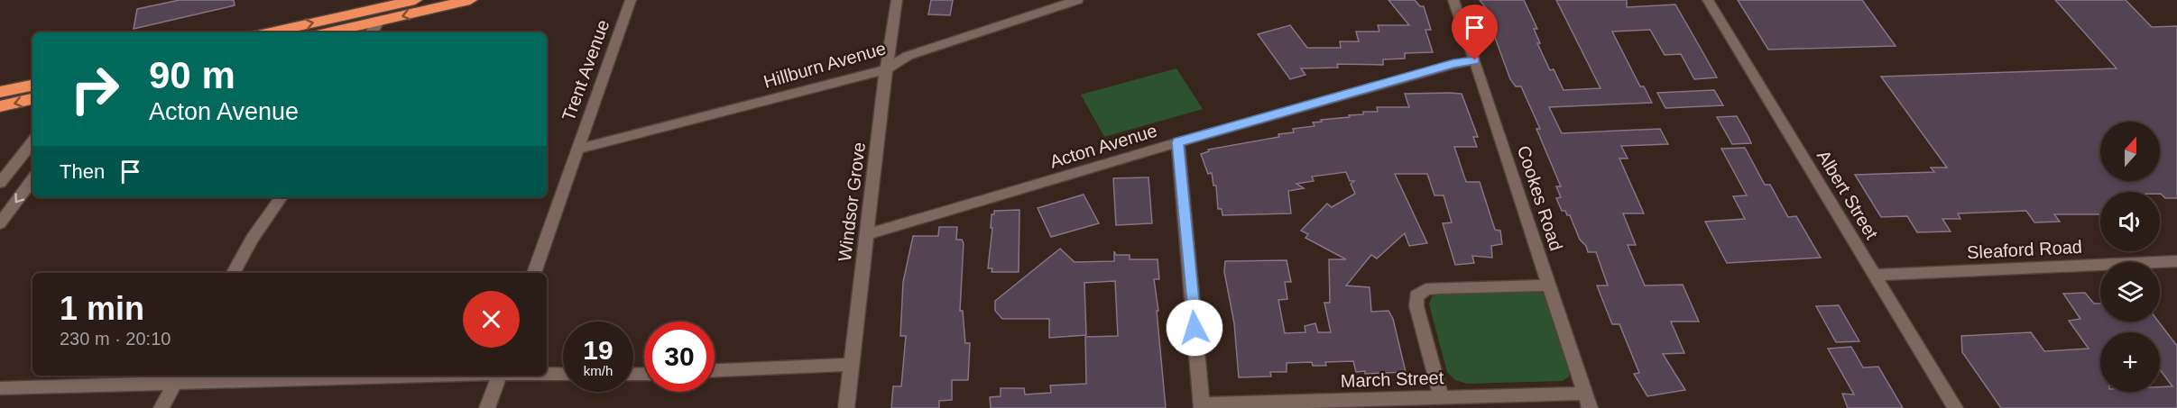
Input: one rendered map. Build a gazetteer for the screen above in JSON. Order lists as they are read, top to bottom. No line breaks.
{"streets":{"street":["Hillburn Avenue","Trent Avenue","Acton Avenue","Albert Street","Cookes Road","Windsor Grove","Sleaford Road","March Street"]},"crossings":[["Hillburn Avenue","Trent Avenue"],["Hillburn Avenue","Windsor Grove"],["Acton Avenue","Cookes Road"],["Acton Avenue","Windsor Grove"],["Albert Street","Sleaford Road"],["Cookes Road","March Street"]],"north":"top","page":{"turn":["90 m","Acton Avenue"],"map_buttons":"+","then":"Then","heading":["1 min","230 m · 20:10"],"speed":"19 km/h","limit":"30"}}
